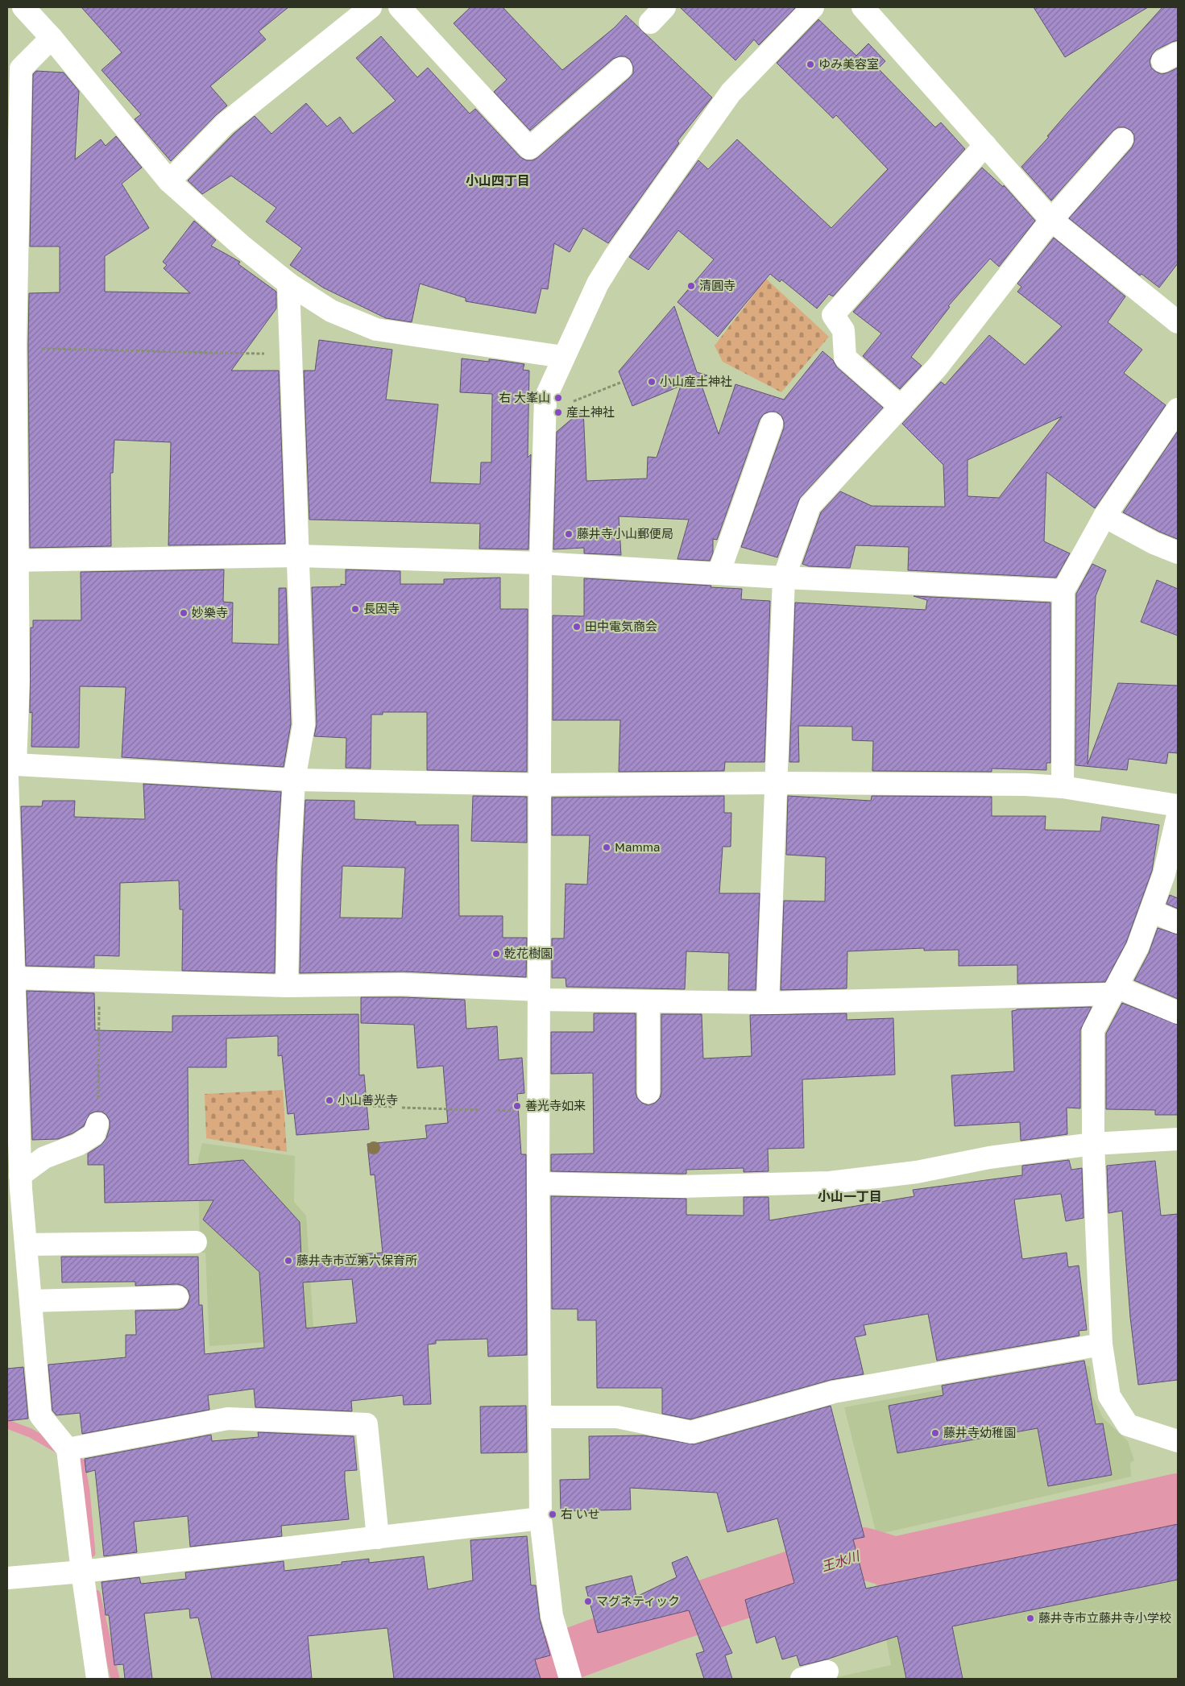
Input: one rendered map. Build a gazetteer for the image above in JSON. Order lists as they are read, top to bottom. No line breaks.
{"districts":["小山四丁目","小山一丁目"],"water":["王水川"],"places":["ゆみ美容室","清圓寺","小山産土神社","右 大峯山","産土神社","藤井寺小山郵便局","長因寺","妙樂寺","田中電気商会","Mamma","乾花樹園","小山善光寺","善光寺如来","藤井寺市立第六保育所","藤井寺幼稚園","右 いせ","マグネティック","藤井寺市立藤井寺小学校"]}
